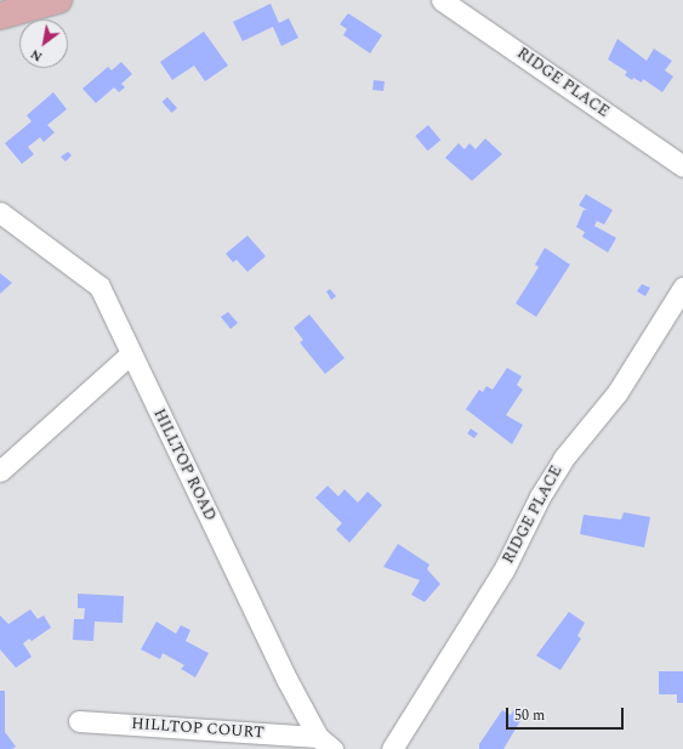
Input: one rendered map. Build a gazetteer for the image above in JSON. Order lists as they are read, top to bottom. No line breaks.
{"streets":{"street":["RIDGE PLACE","HILLTOP ROAD","HILLTOP COURT"]},"crossings":[["HILLTOP ROAD","HILLTOP COURT"]],"scale_bar":"50 m","north":"bottom left"}
